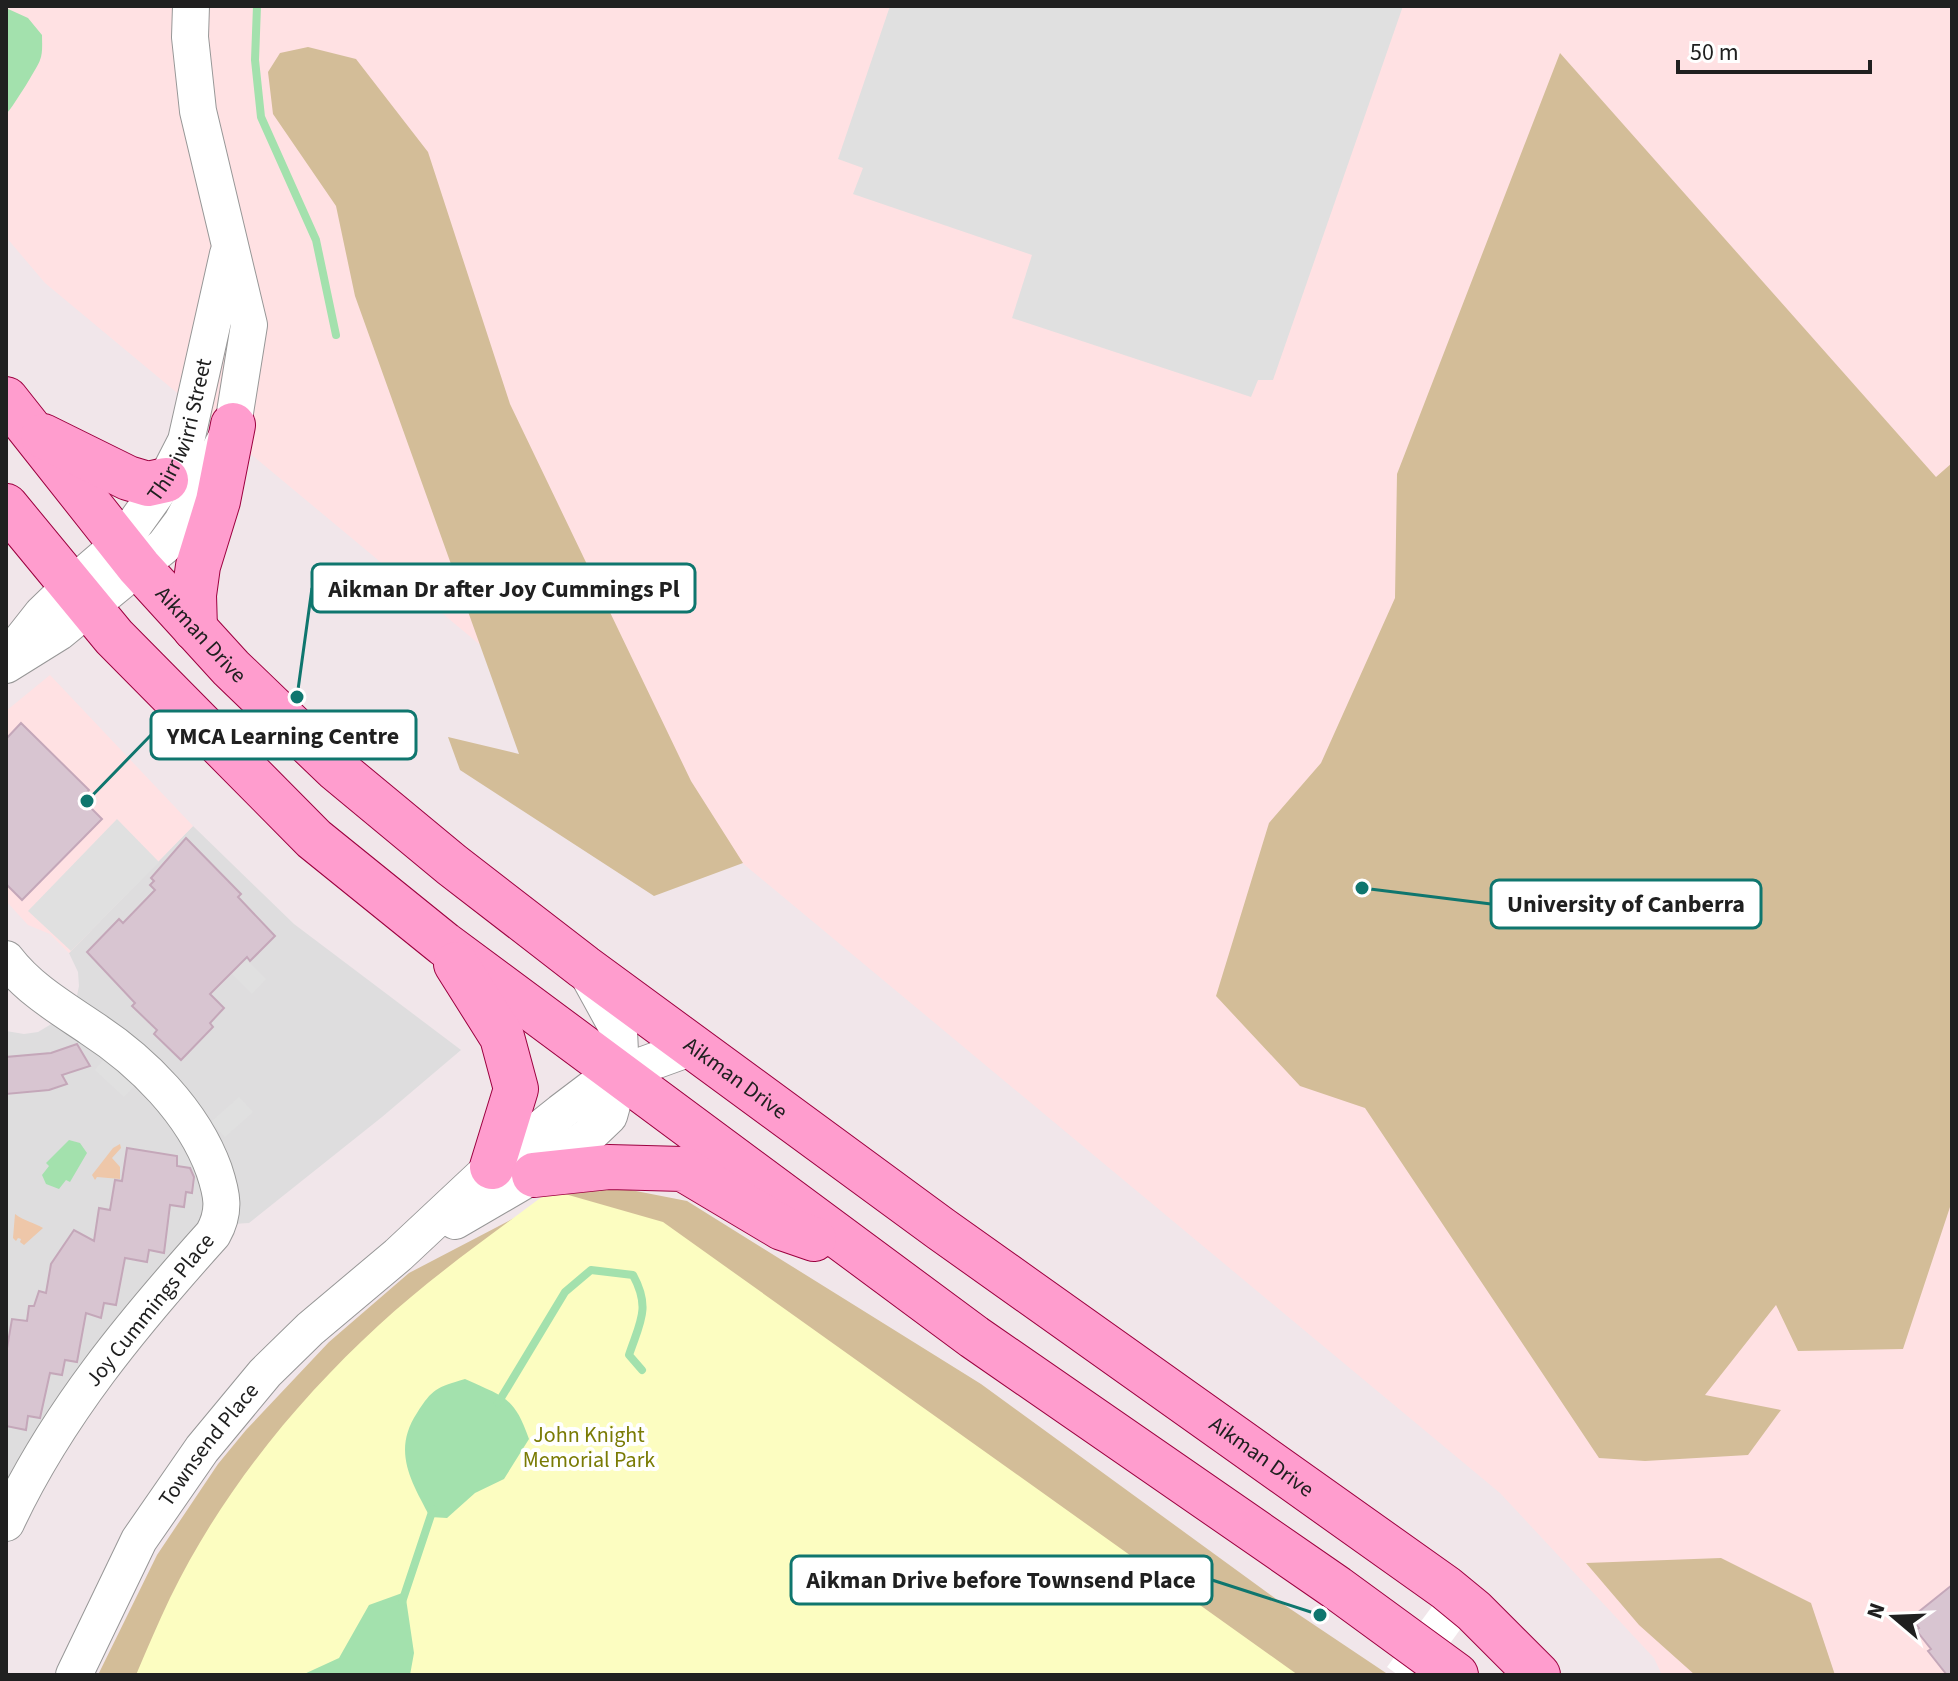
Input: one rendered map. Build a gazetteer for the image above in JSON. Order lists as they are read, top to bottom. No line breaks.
{"streets":{"main road":["Aikman Drive"],"street":["Thirriwirri Street","Joy Cummings Place","Townsend Place"]},"crossings":[["Thirriwirri Street","Aikman Drive"],["Aikman Drive","Townsend Place"]],"parks":["John Knight Memorial Park"],"places":["Aikman Dr after Joy Cummings Pl","YMCA Learning Centre","University of Canberra","Aikman Drive before Townsend Place"],"scale_bar":"50 m","north":"left"}
